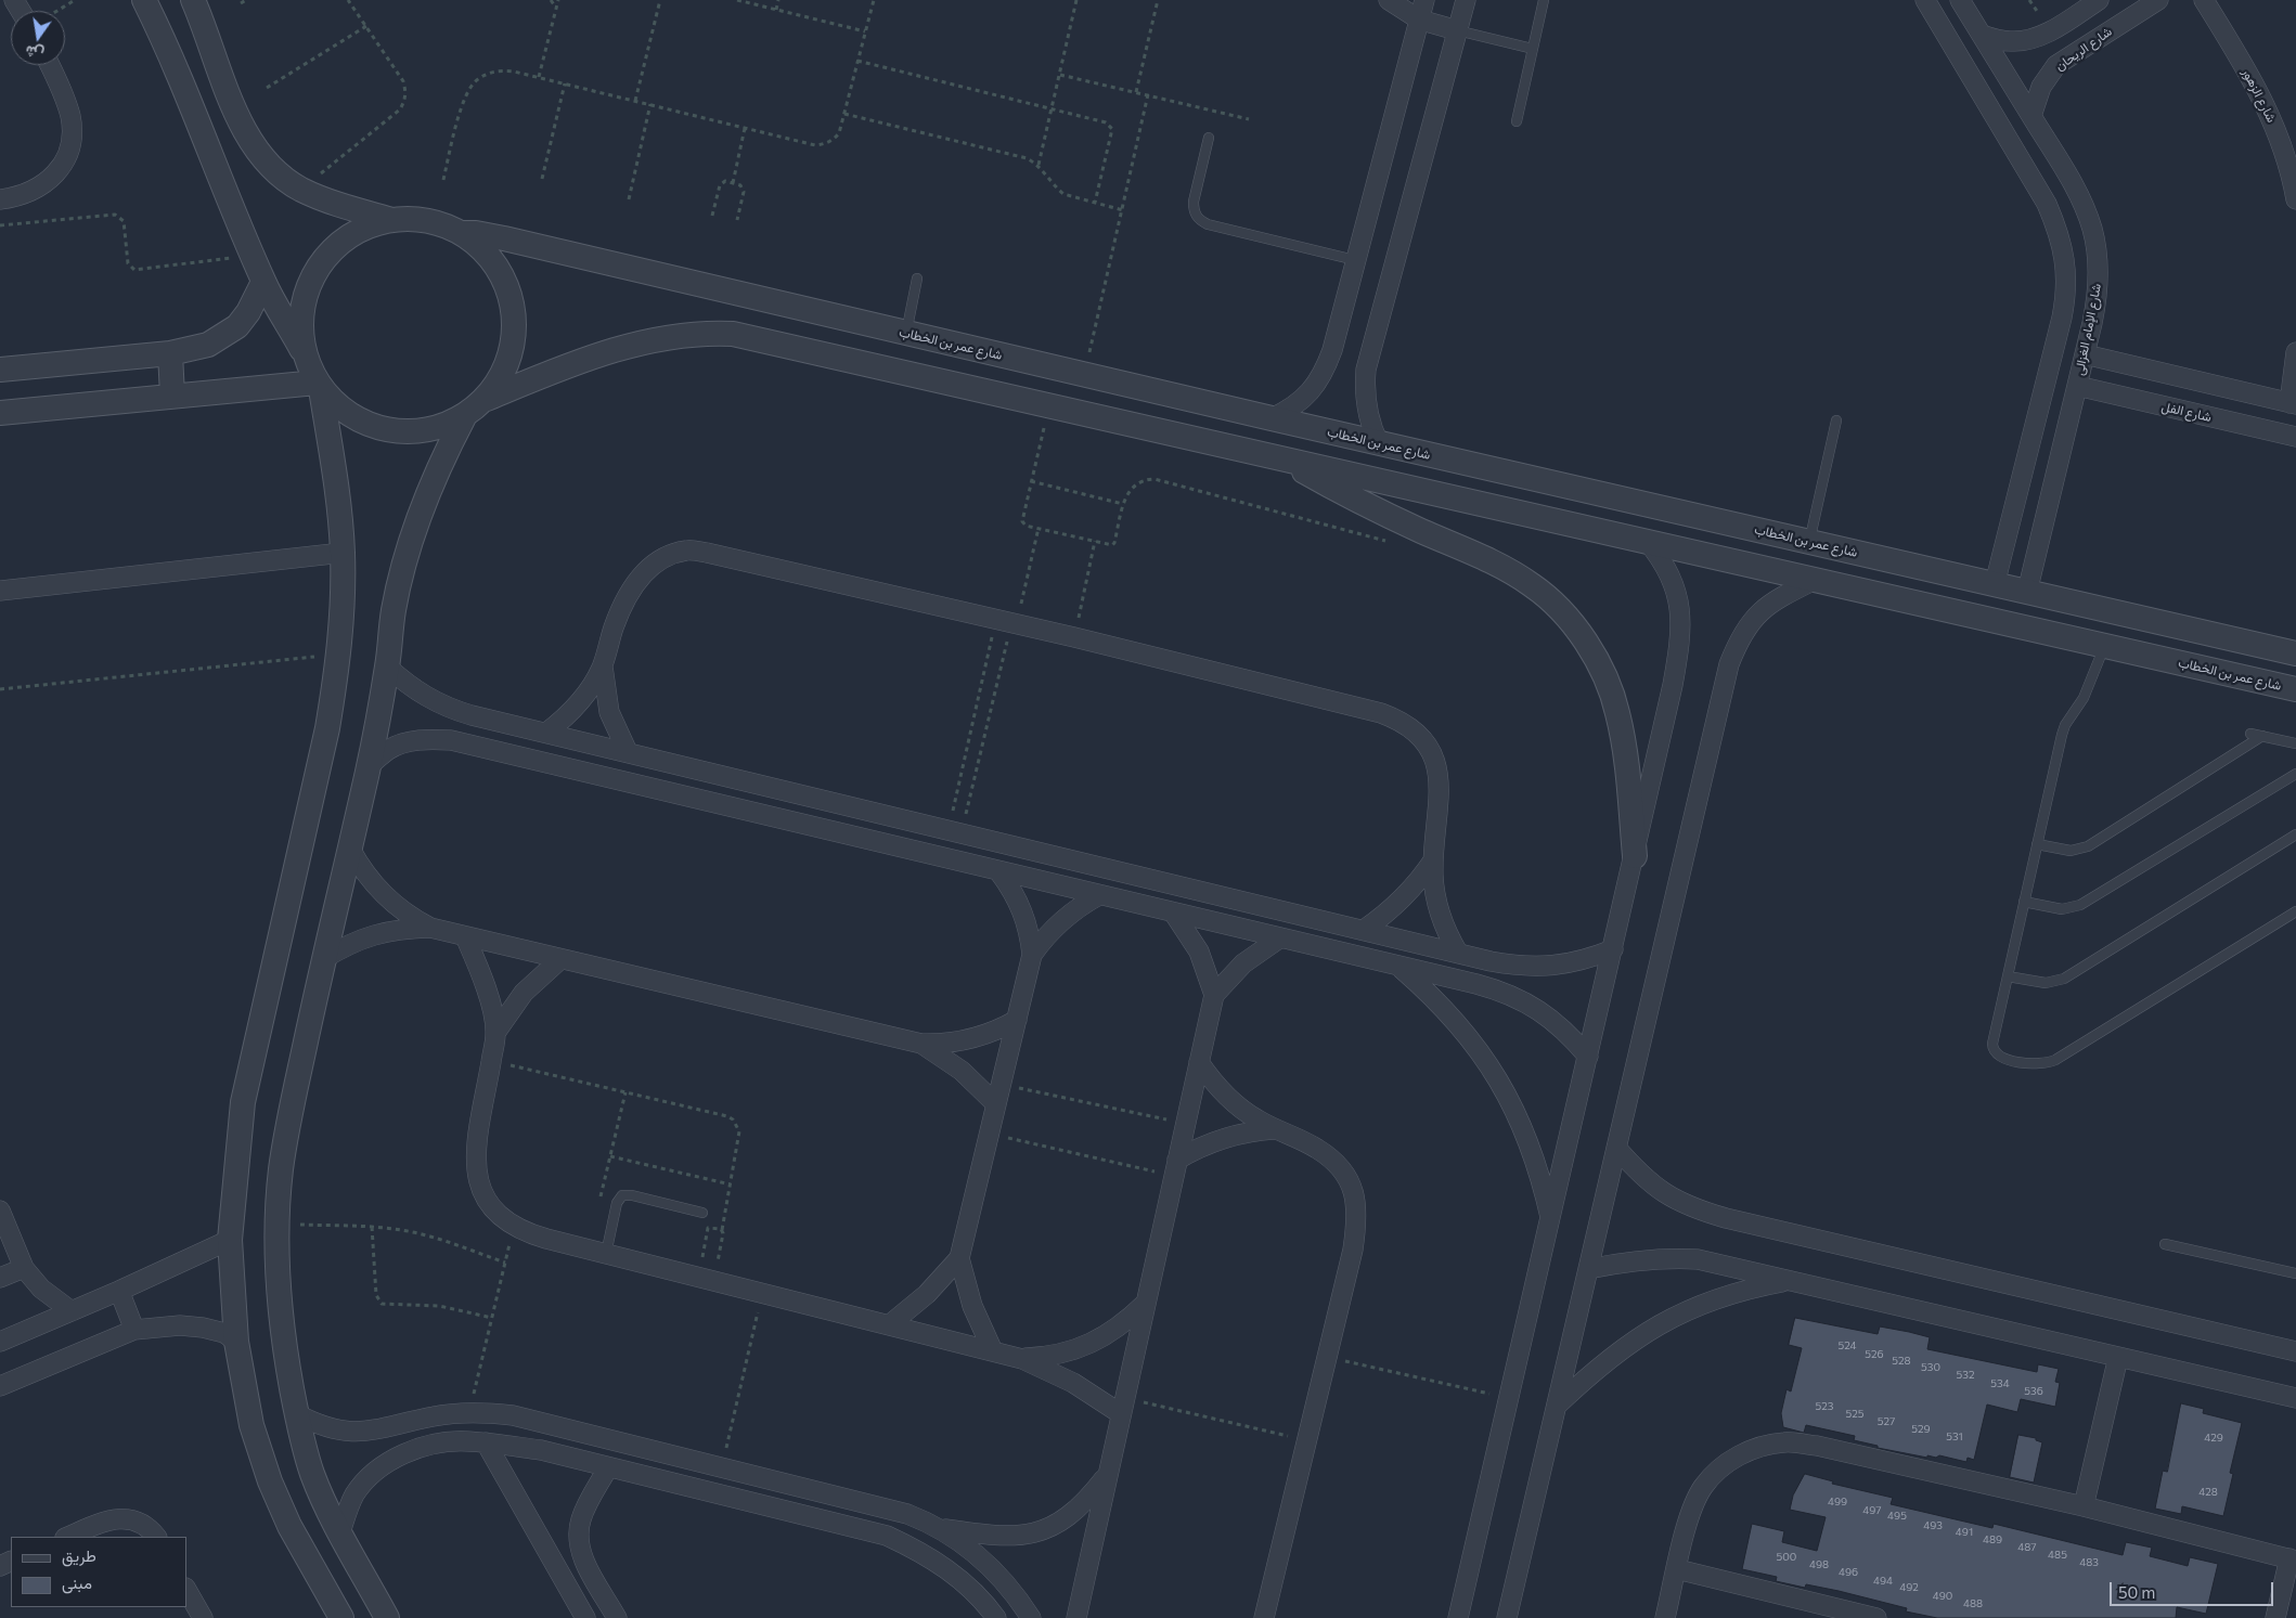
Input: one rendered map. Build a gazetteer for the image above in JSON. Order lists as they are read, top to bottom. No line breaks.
{"streets":{"street":["شارع الريحان","شارع الزهور","شارع الإمام الغزالى","شارع عمر بن الخطاب","شارع الفل"]},"crossings":[["شارع الريحان","شارع الإمام الغزالى"],["شارع الإمام الغزالى","شارع عمر بن الخطاب"],["شارع الإمام الغزالى","شارع الفل"]],"house_numbers":["524","526","528","530","532","534","536","523","525","527","529","531","429","428","499","497","495","493","491","489","487","485","500","483","498","496","494","492","490","488"],"legend":["طريق","مبنى"],"scale_bar":"50 m","north":"bottom"}
